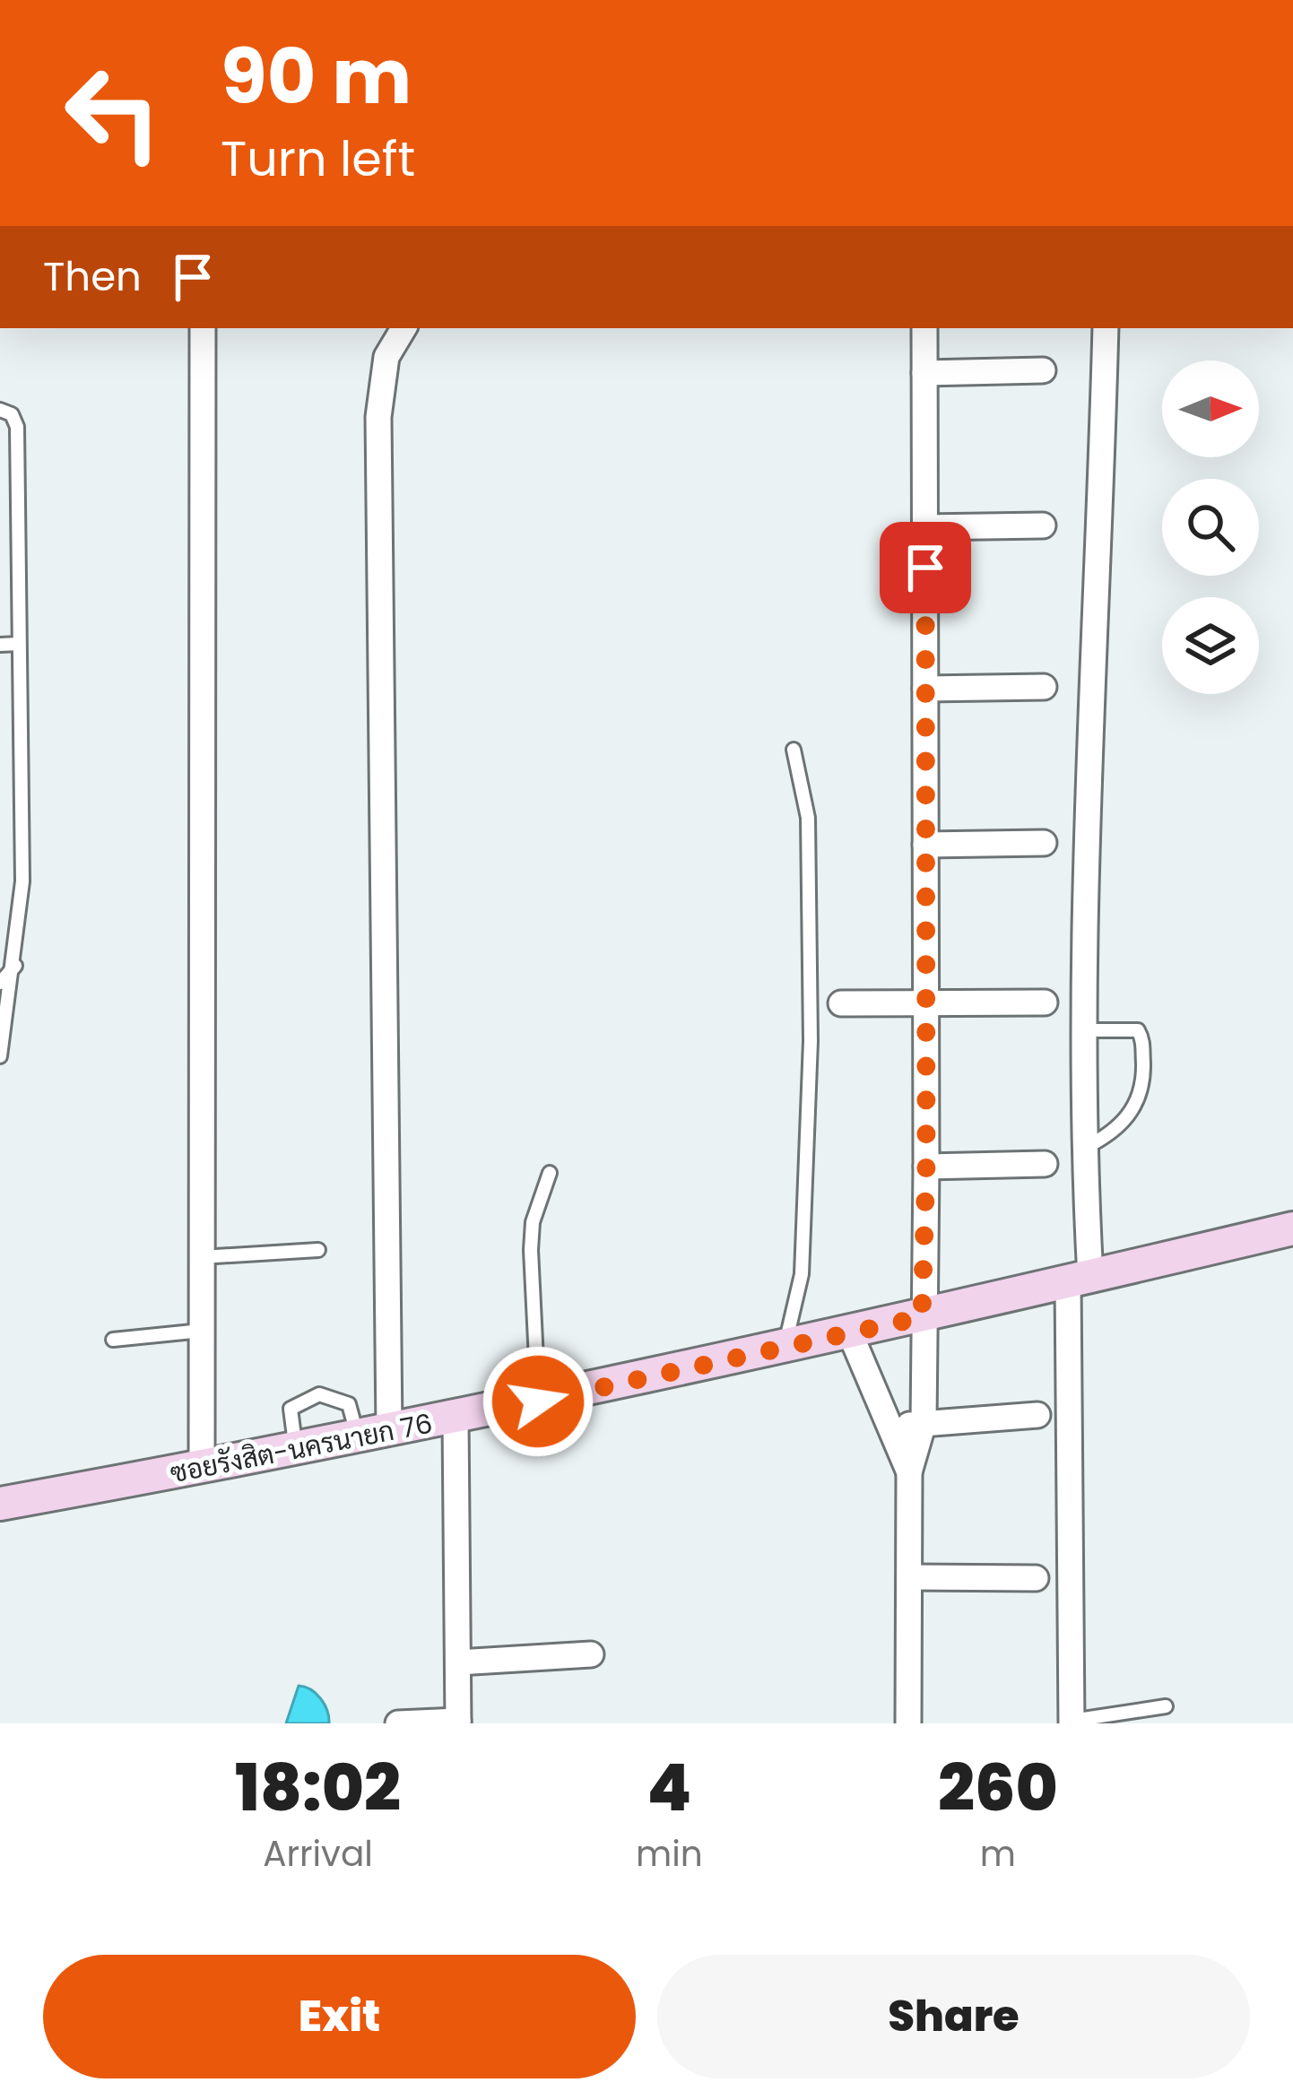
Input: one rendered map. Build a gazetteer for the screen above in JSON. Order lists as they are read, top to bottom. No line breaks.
{"streets":{"street":["ซอยรังสิต-นครนายก 76"]},"north":"right","page":{"turn":["90 m","Turn left"],"then":"Then","eta":["18:02","Arrival","4","min","260","m"],"buttons":["Exit","Share"]}}
